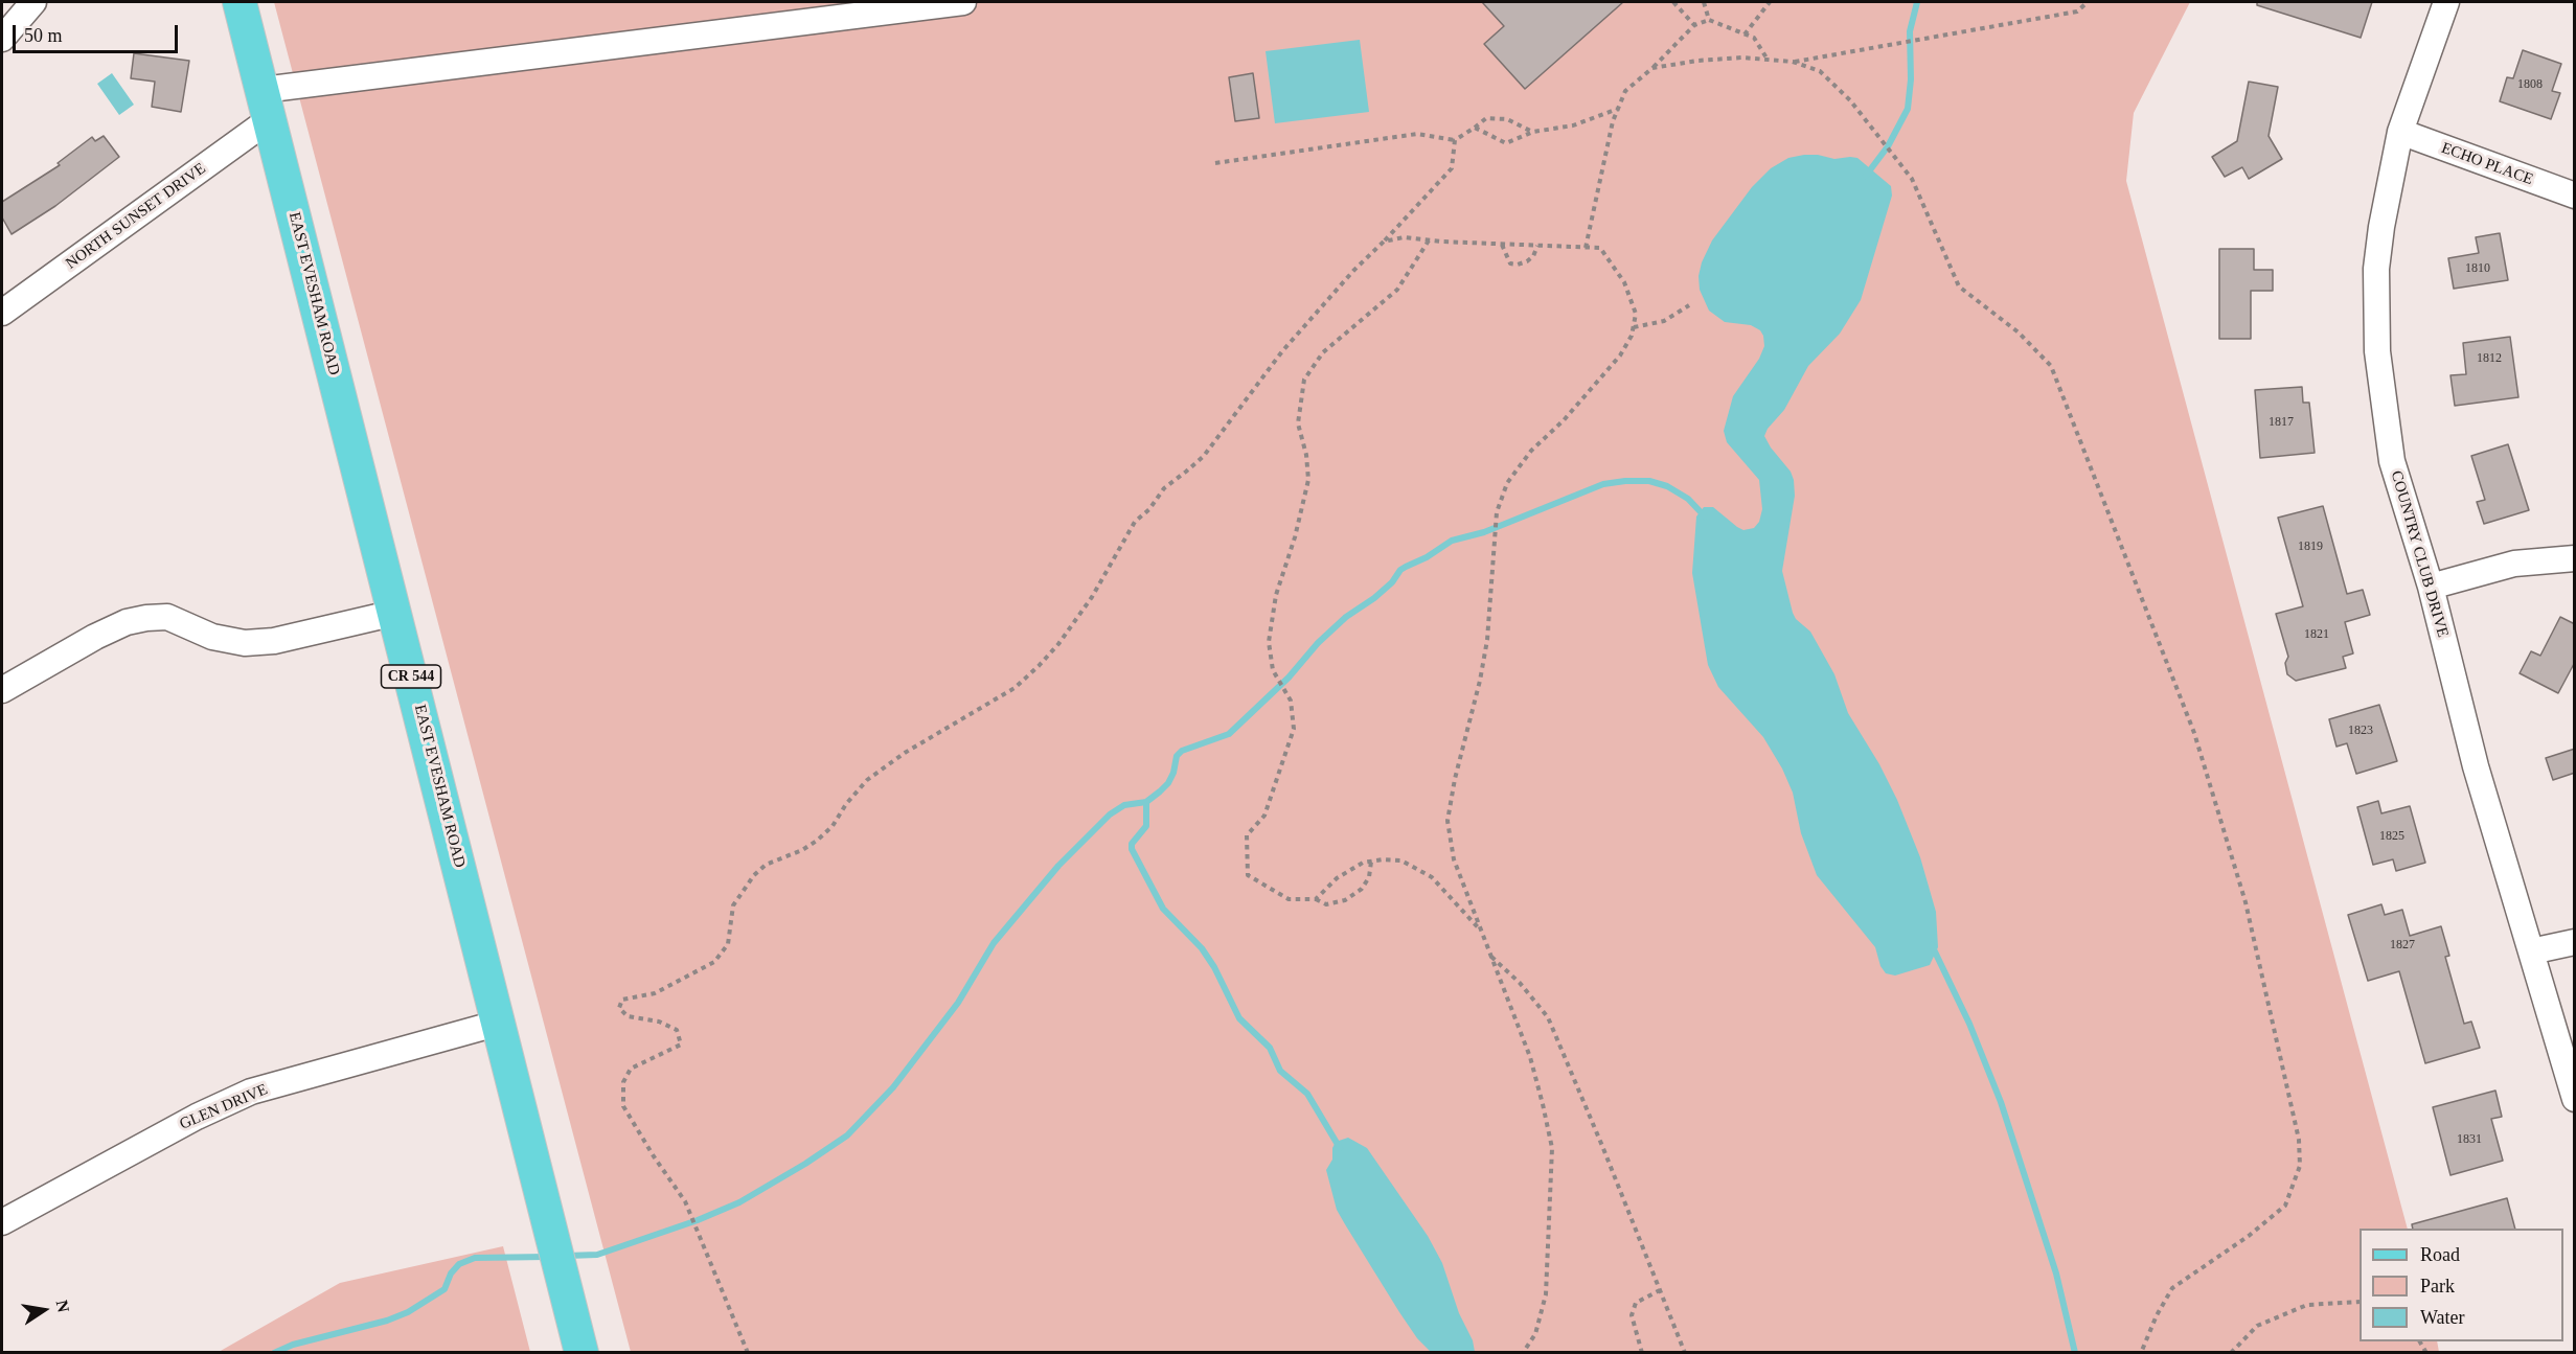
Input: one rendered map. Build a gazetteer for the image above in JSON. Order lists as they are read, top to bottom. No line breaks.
{"streets":{"main road":["EAST EVESHAM ROAD","CR 544"],"street":["ECHO PLACE","NORTH SUNSET DRIVE","COUNTRY CLUB DRIVE","GLEN DRIVE"]},"crossings":[["ECHO PLACE","COUNTRY CLUB DRIVE"],["NORTH SUNSET DRIVE","EAST EVESHAM ROAD"],["EAST EVESHAM ROAD","GLEN DRIVE"]],"house_numbers":["1808","1810","1812","1817","1819","1821","1823","1825","1827","1831"],"legend":["Road","Park","Water"],"scale_bar":"50 m","north":"right"}
